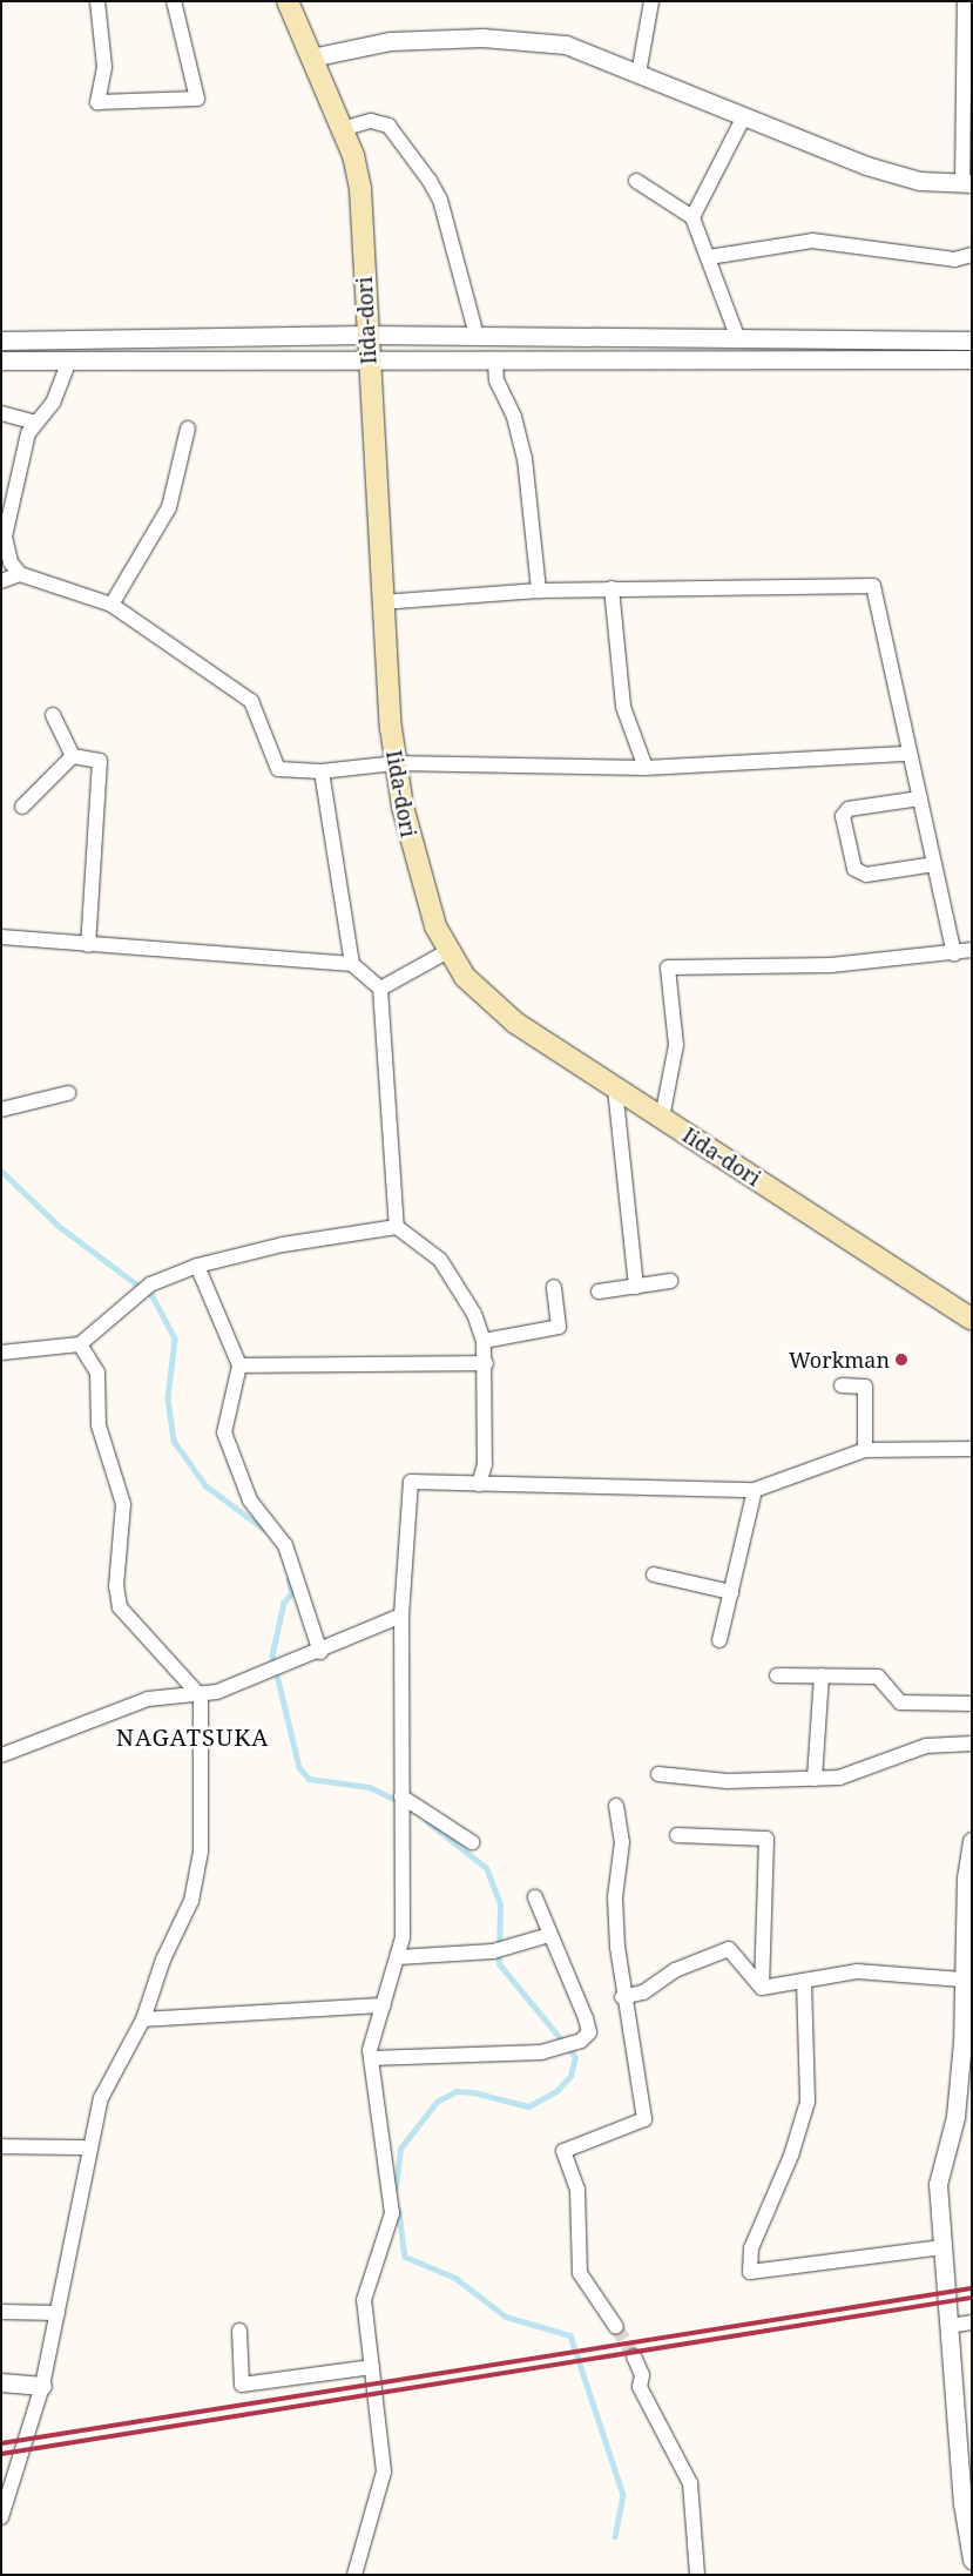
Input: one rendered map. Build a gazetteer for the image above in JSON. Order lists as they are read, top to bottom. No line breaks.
{"streets":{"main road":["Iida-dori"]},"districts":["NAGATSUKA"],"places":["Workman"]}
